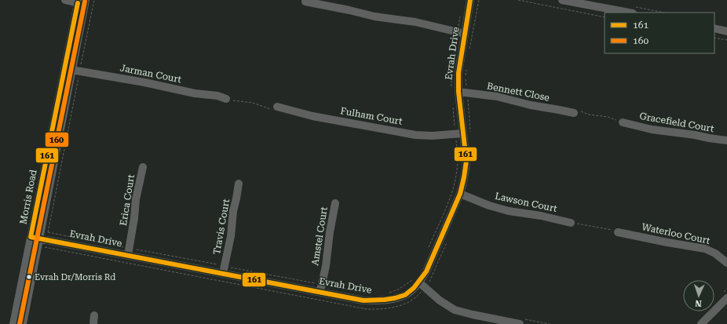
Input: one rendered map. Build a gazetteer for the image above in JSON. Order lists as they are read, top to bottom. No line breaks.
{"streets":{"street":["Evrah Drive","Jarman Court","Bennett Close","Fulham Court","Gracefield Court","Morris Road","Erica Court","Lawson Court","Travis Court","Waterloo Court","Amstel Court"]},"crossings":[["Evrah Drive","Bennett Close"],["Evrah Drive","Fulham Court"],["Evrah Drive","Morris Road"],["Evrah Drive","Erica Court"],["Evrah Drive","Lawson Court"],["Evrah Drive","Travis Court"],["Evrah Drive","Amstel Court"],["Jarman Court","Morris Road"]],"places":["Evrah Dr/Morris Rd"],"lines":["transit line 161","transit line 160"],"legend":["161","160"],"north":"bottom"}
